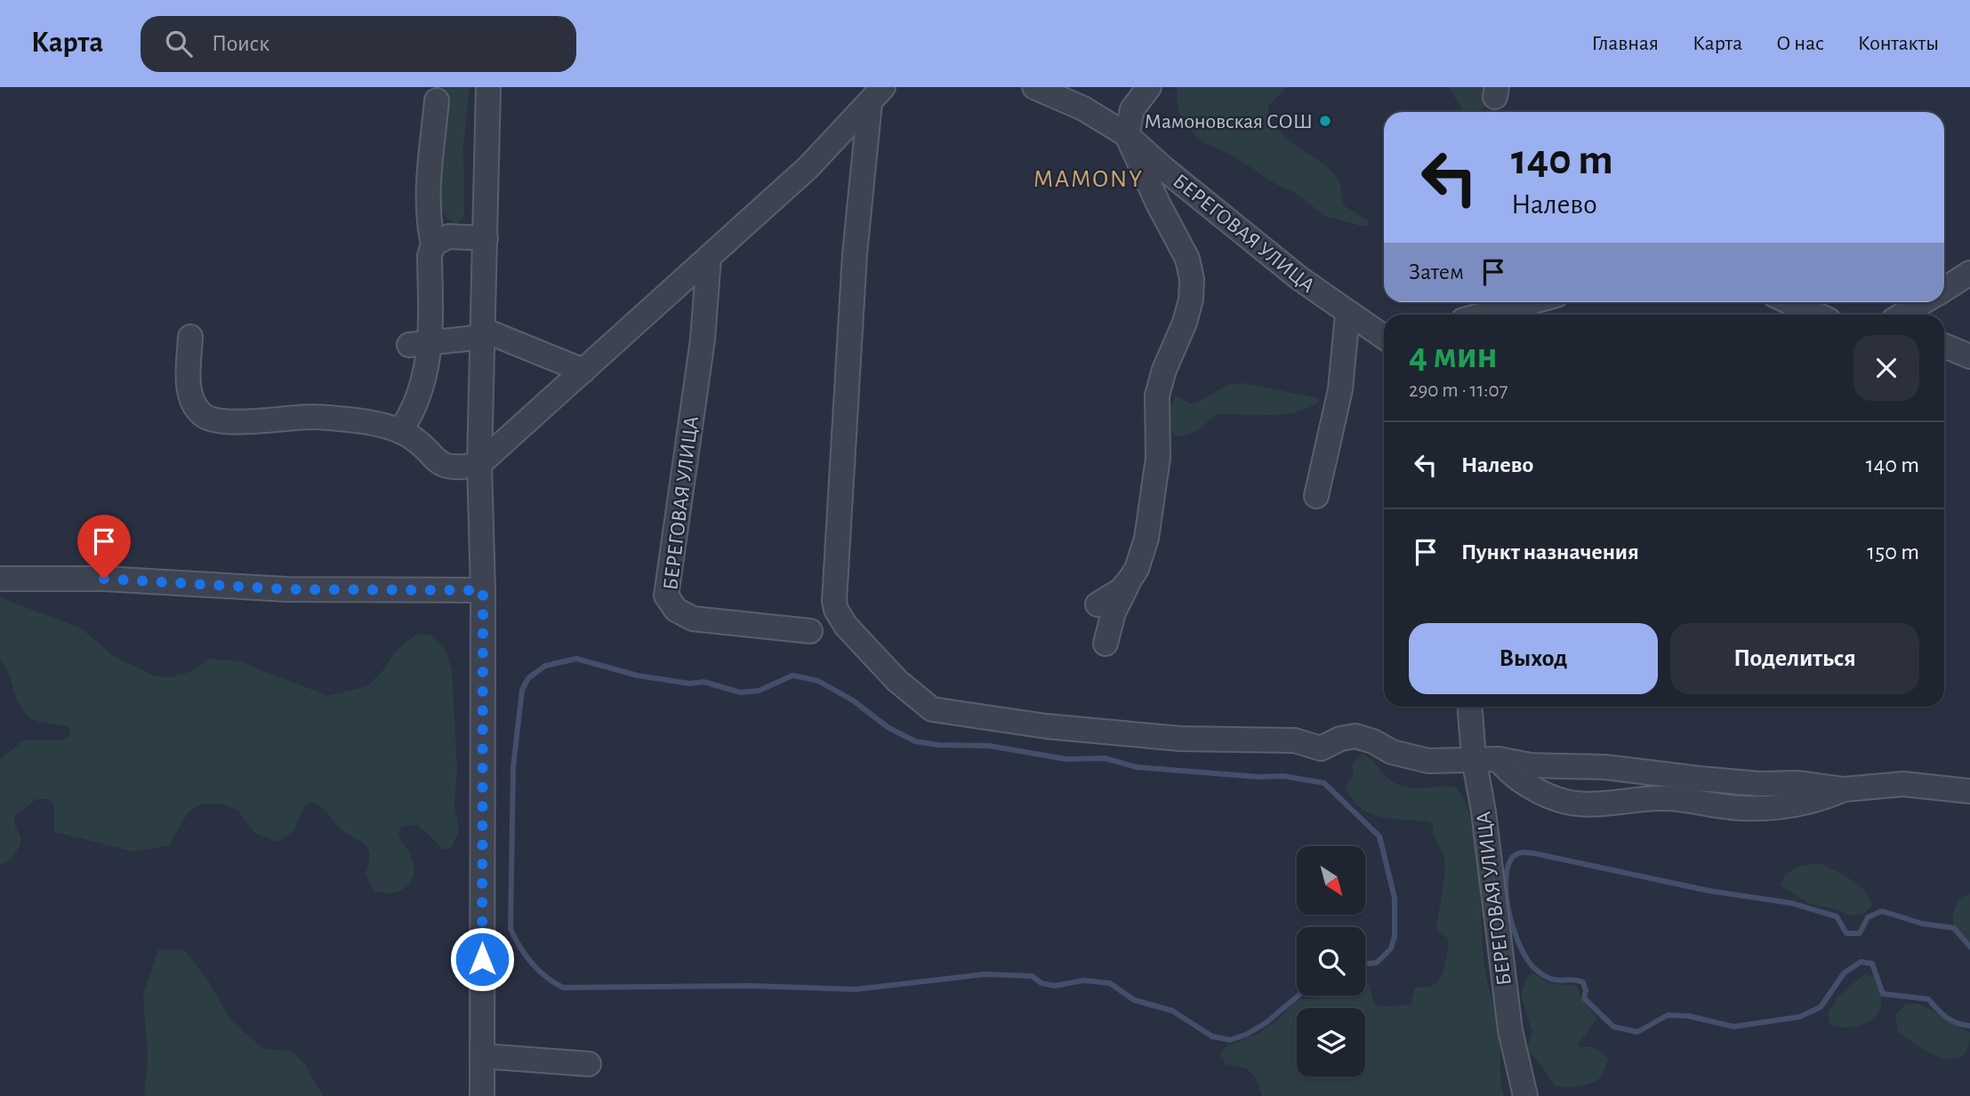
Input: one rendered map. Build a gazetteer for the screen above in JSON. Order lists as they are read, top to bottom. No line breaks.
{"streets":{"street":["БЕРЕГОВАЯ УЛИЦА"]},"districts":["MAMONY"],"places":["Мамоновская СОШ"],"north":"bottom right","page":{"header":"Карта","search":"Поиск","nav":["Главная","Карта","О нас","Контакты"],"turn":["140 m","Налево"],"then":"Затем","heading":["4 мин","290 m · 11:07"],"list":[{"name":"Налево","value":"140 m"},{"name":"Пункт назначения","value":"150 m"}],"buttons":["Выход","Поделиться"]}}
